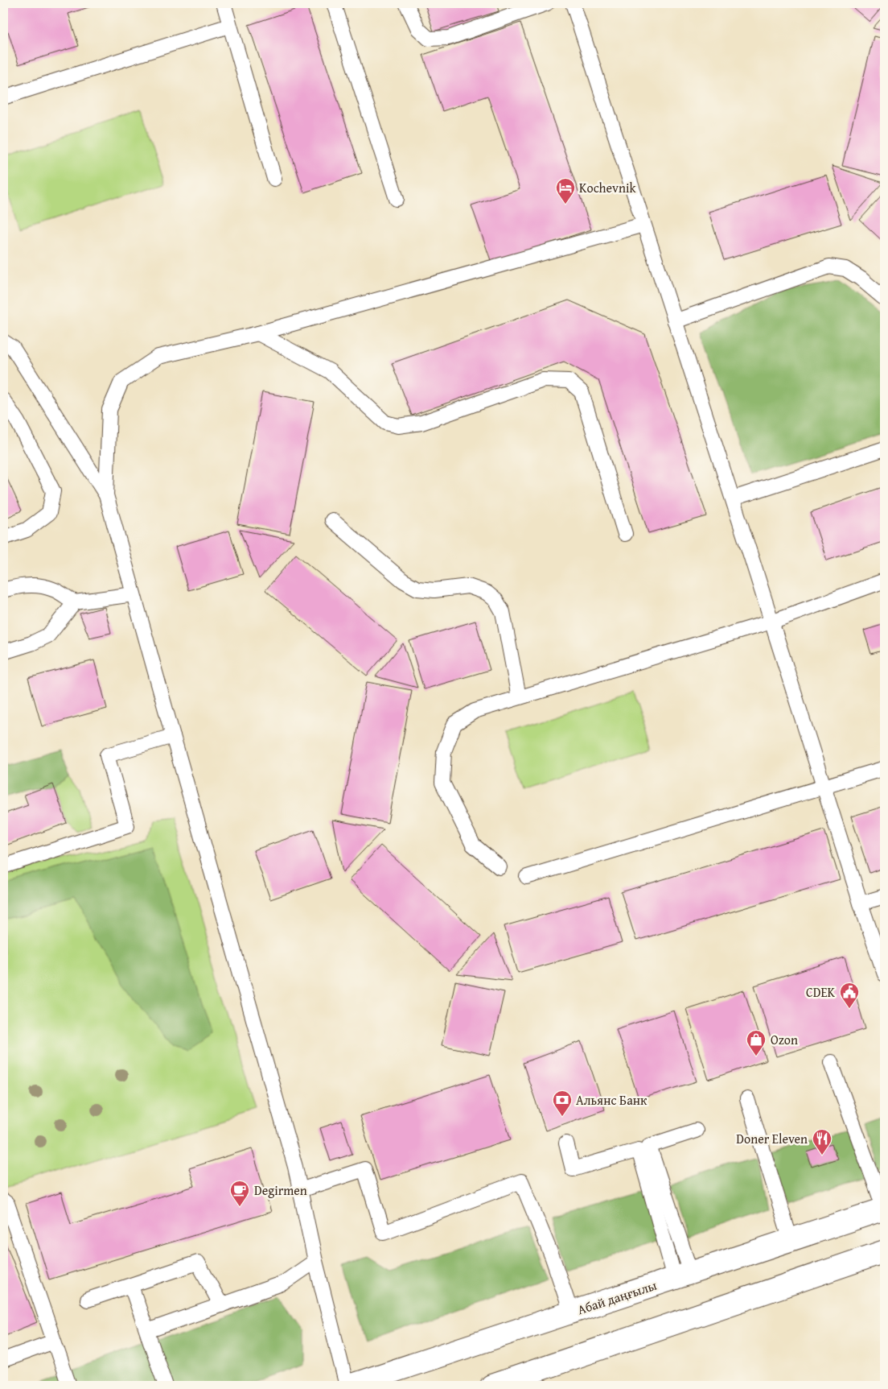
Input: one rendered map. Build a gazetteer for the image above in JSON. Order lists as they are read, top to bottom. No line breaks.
{"streets":{"main road":["Абай даңғылы"]},"places":{"hotel":["Kochevnik"],"public building":["CDEK"],"shop":["Ozon"],"bank":["Альянс Банк"],"restaurant":["Doner Eleven"],"cafe":["Degirmen"]}}
